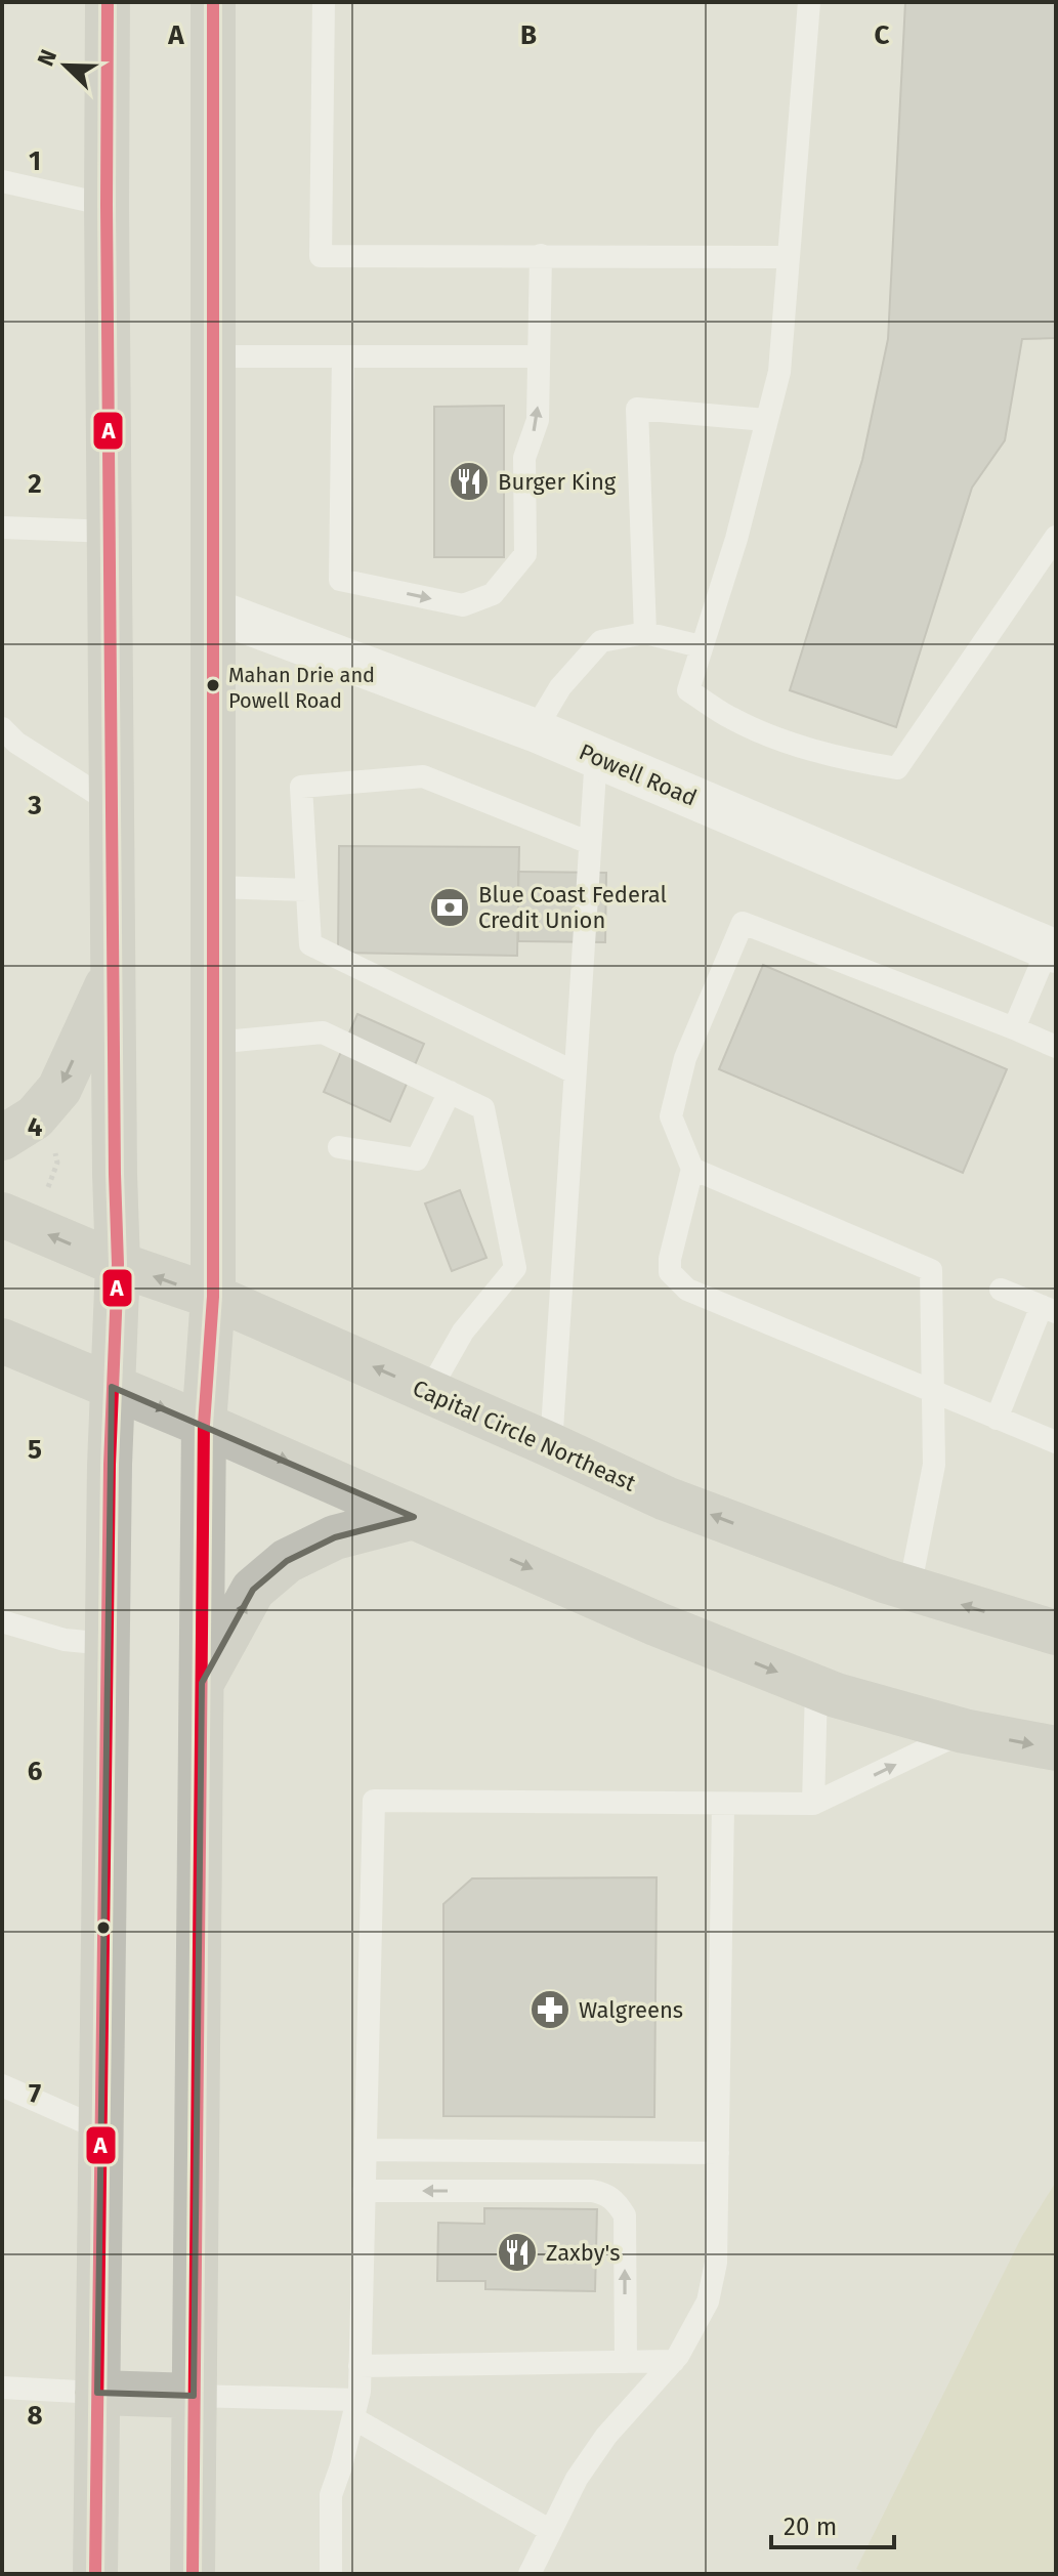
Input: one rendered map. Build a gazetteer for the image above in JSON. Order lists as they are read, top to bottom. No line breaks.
{"streets":{"main road":["Capital Circle Northeast"],"street":["Powell Road"]},"places":{"restaurant":["Burger King","Zaxby's"],"other":["Mahan Drie and Powell Road"],"bank":["Blue Coast Federal Credit Union"],"pharmacy":["Walgreens"]},"lines":["transit line A"],"scale_bar":"20 m","north":"top left","grid":{"columns":["A","B","C"],"rows":["1","2","3","4","5","6","7","8"]}}
